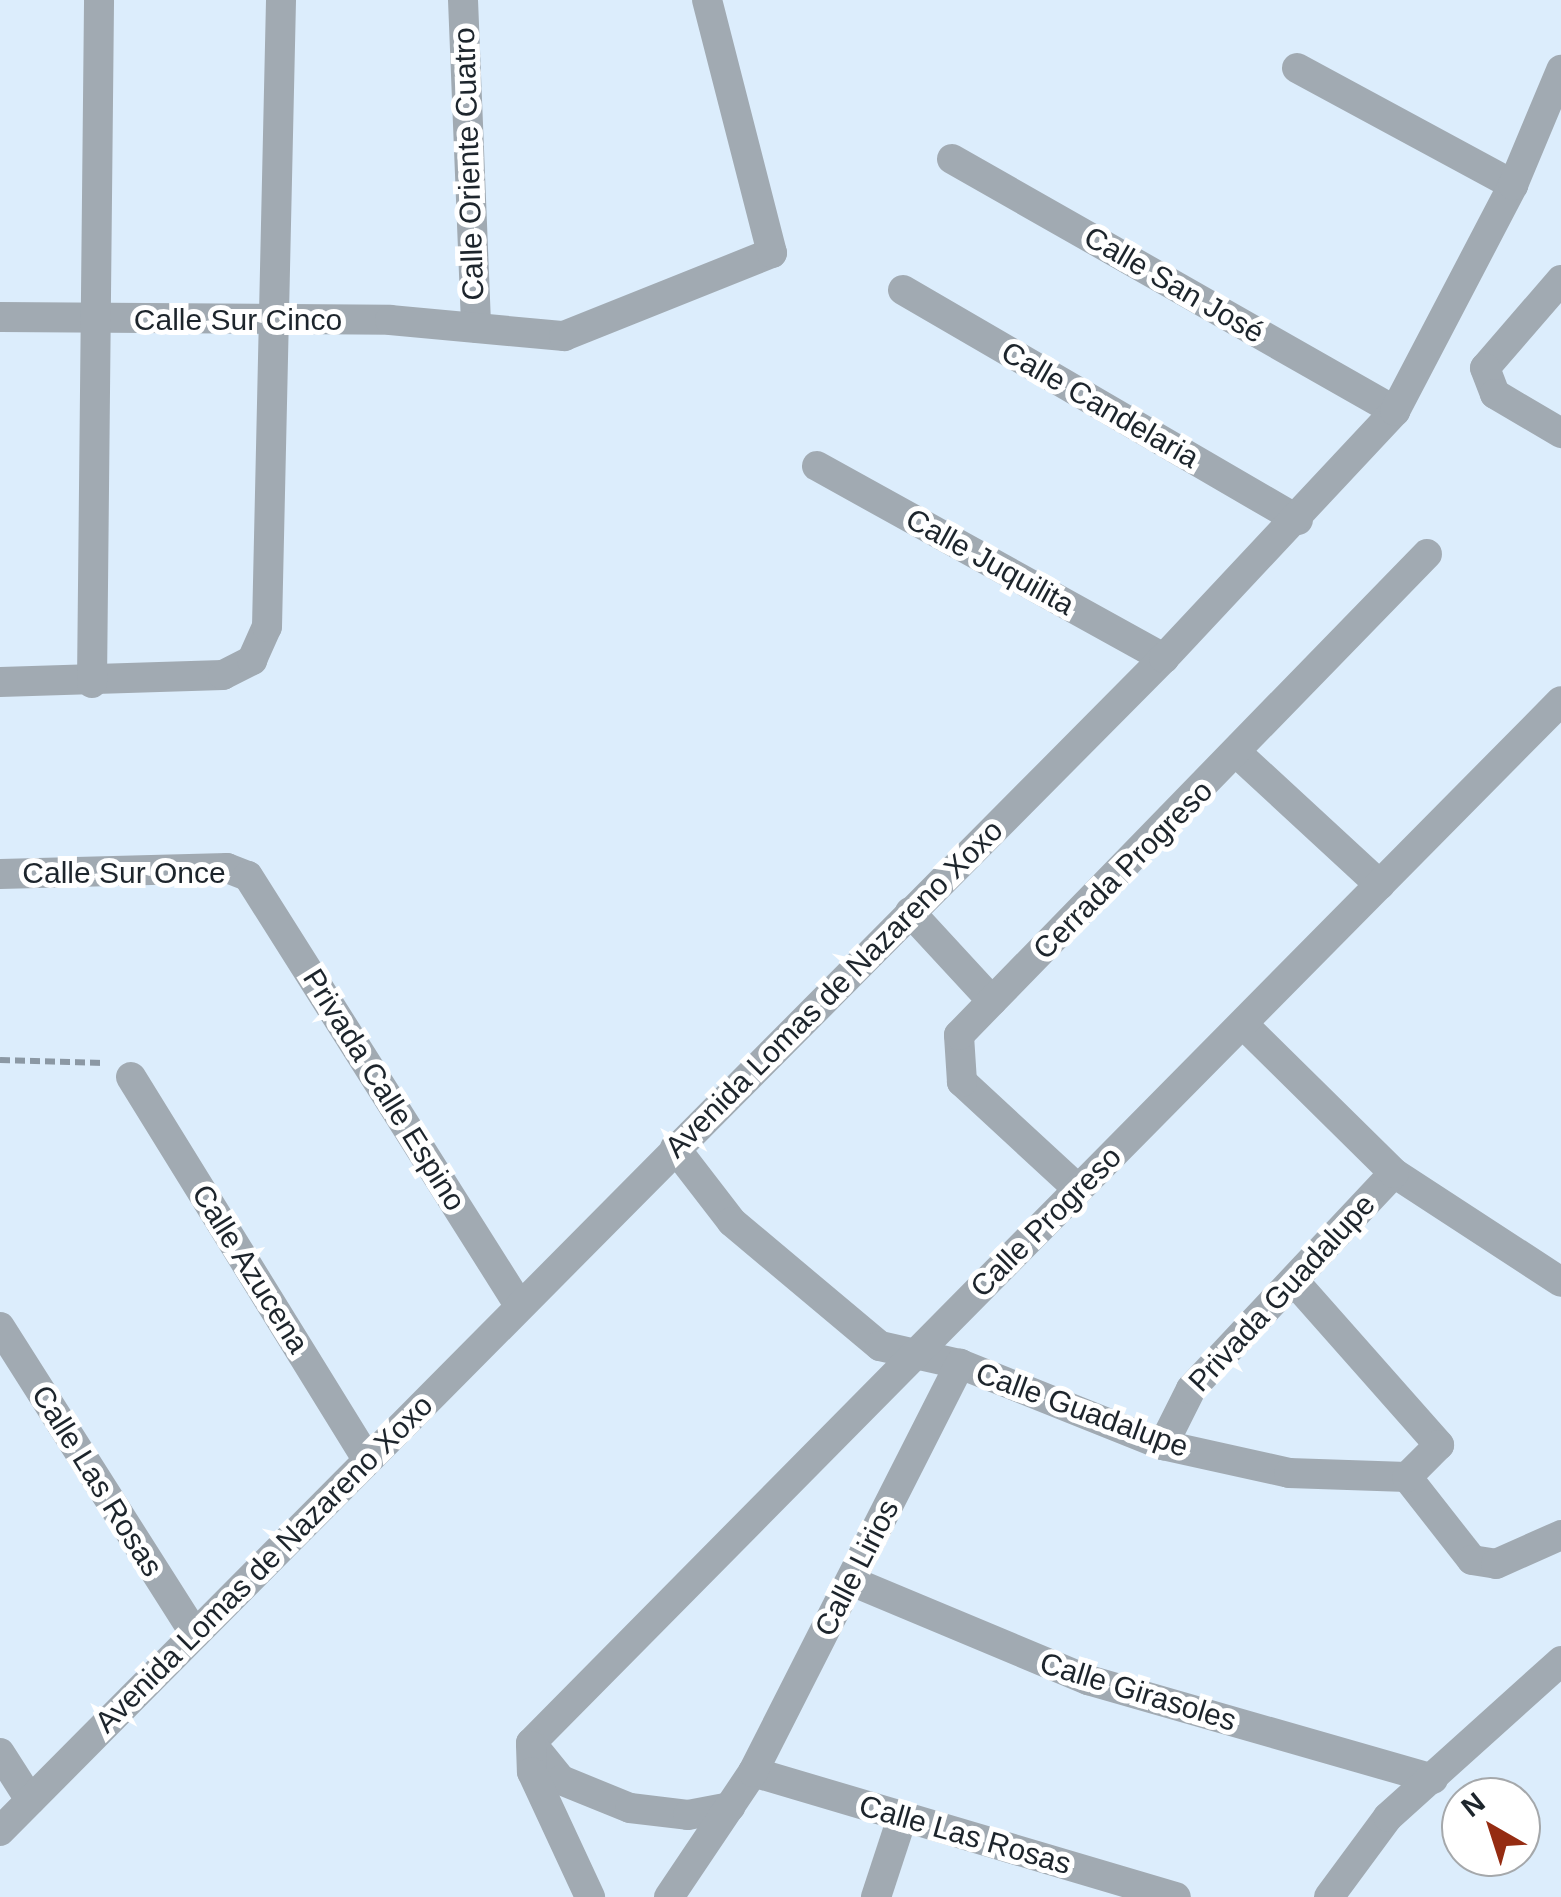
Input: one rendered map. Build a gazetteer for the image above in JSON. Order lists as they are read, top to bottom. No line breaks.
{"streets":{"street":["Calle Oriente Cuatro","Calle San José","Calle Sur Cinco","Calle Candelaria","Calle Juquilita","Cerrada Progreso","Calle Sur Once","Avenida Lomas de Nazareno Xoxo","Privada Calle Espino","Calle Progreso","Calle Azucena","Privada Guadalupe","Calle Guadalupe","Calle Las Rosas","Calle Lirios","Calle Girasoles"]},"crossings":[["Calle Oriente Cuatro","Calle Sur Cinco"],["Calle San José","Avenida Lomas de Nazareno Xoxo"],["Calle Candelaria","Avenida Lomas de Nazareno Xoxo"],["Calle Juquilita","Avenida Lomas de Nazareno Xoxo"],["Cerrada Progreso","Calle Progreso"],["Calle Sur Once","Privada Calle Espino"],["Avenida Lomas de Nazareno Xoxo","Privada Calle Espino"],["Avenida Lomas de Nazareno Xoxo","Calle Azucena"],["Avenida Lomas de Nazareno Xoxo","Calle Guadalupe"],["Avenida Lomas de Nazareno Xoxo","Calle Las Rosas"],["Calle Progreso","Privada Guadalupe"],["Calle Progreso","Calle Guadalupe"],["Privada Guadalupe","Calle Guadalupe"],["Calle Guadalupe","Calle Lirios"],["Calle Las Rosas","Calle Lirios"],["Calle Lirios","Calle Girasoles"]],"north":"top left"}
